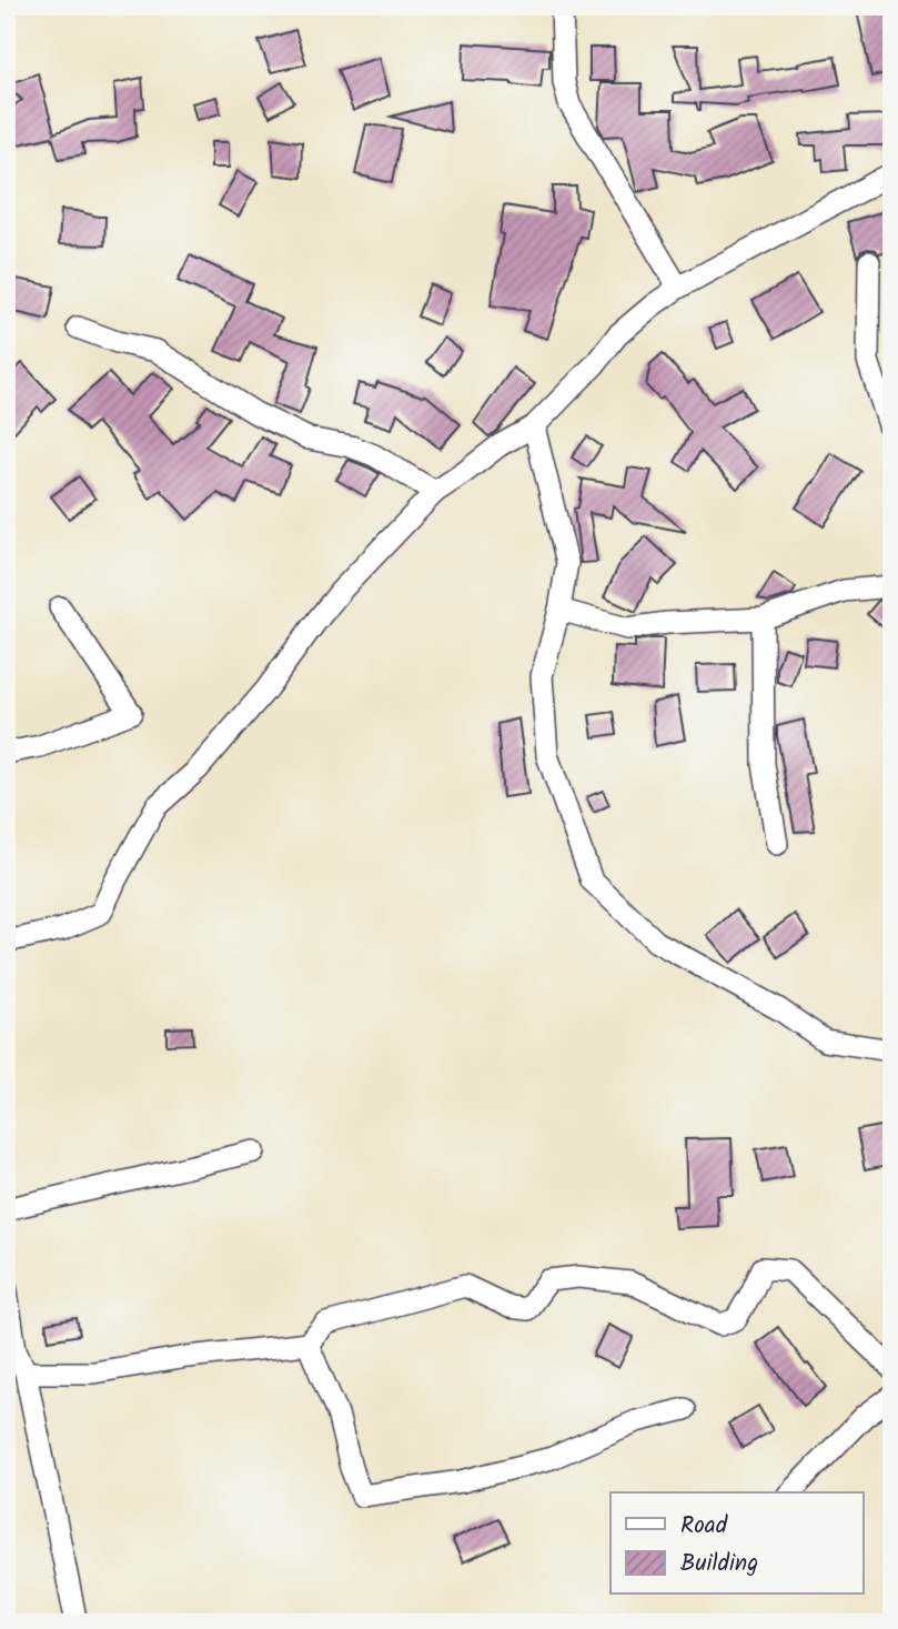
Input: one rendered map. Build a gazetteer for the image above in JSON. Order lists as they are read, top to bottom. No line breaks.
{"legend":["Road","Building"]}
